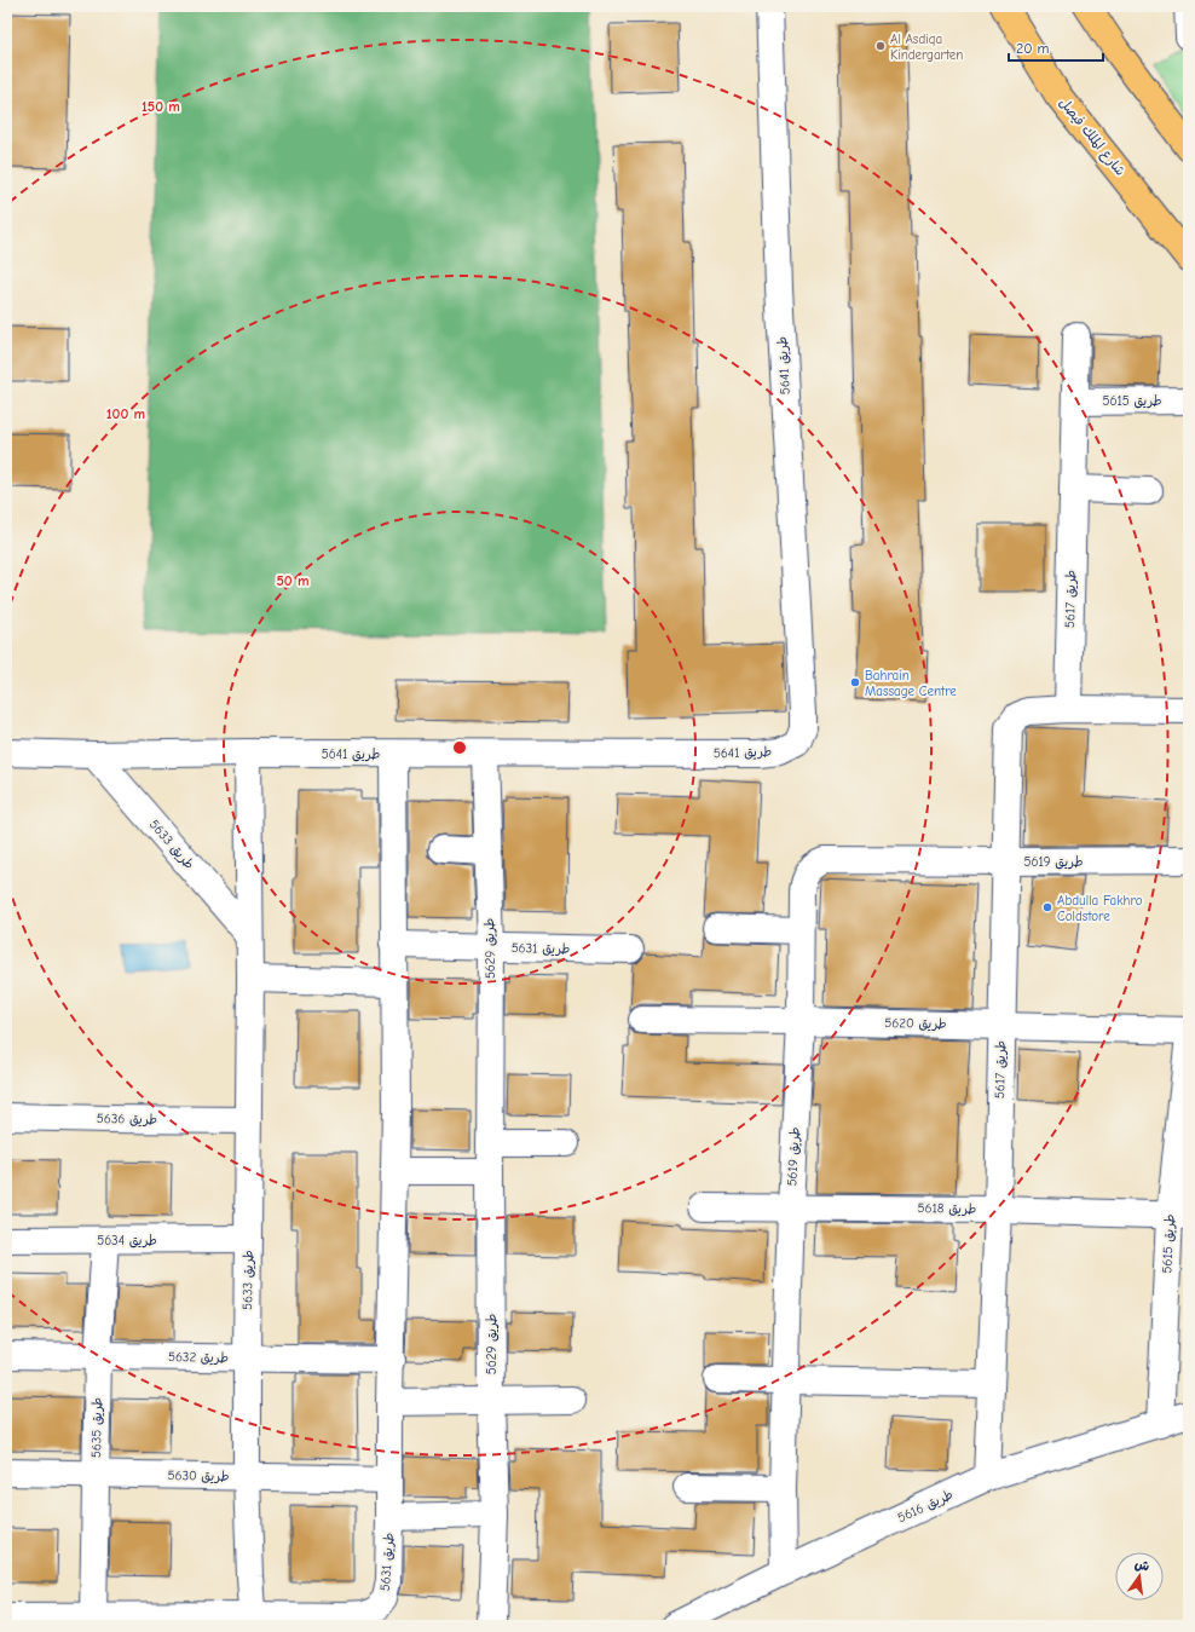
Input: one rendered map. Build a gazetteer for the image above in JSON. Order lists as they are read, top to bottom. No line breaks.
{"streets":{"main road":["شارع الملك فيصل"],"street":["طريق 5641","طريق 5615","طريق 5617","طريق 5633","طريق 5619","طريق 5629","طريق 5631","طريق 5620","طريق 5636","طريق 5618","طريق 5634","طريق 5632","طريق 5635","طريق 5630","طريق 5616"]},"crossings":[["طريق 5641","طريق 5633"],["طريق 5641","طريق 5629"],["طريق 5641","طريق 5631"],["طريق 5615","طريق 5617"],["طريق 5615","طريق 5618"],["طريق 5615","طريق 5616"],["طريق 5617","طريق 5619"],["طريق 5617","طريق 5620"],["طريق 5617","طريق 5618"],["طريق 5617","طريق 5616"],["طريق 5633","طريق 5631"],["طريق 5633","طريق 5636"],["طريق 5633","طريق 5634"],["طريق 5633","طريق 5632"],["طريق 5633","طريق 5630"],["طريق 5619","طريق 5620"],["طريق 5619","طريق 5618"],["طريق 5619","طريق 5616"],["طريق 5629","طريق 5631"],["طريق 5631","طريق 5632"],["طريق 5631","طريق 5635"],["طريق 5631","طريق 5630"],["طريق 5634","طريق 5635"],["طريق 5632","طريق 5635"],["طريق 5635","طريق 5630"]],"places":["Al Asdiqa Kindergarten","Bahrain Massage Centre","Abdulla Fakhro Coldstore"],"scale_bar":"20 m","north":"top","rings":["150 m","100 m","50 m"]}
